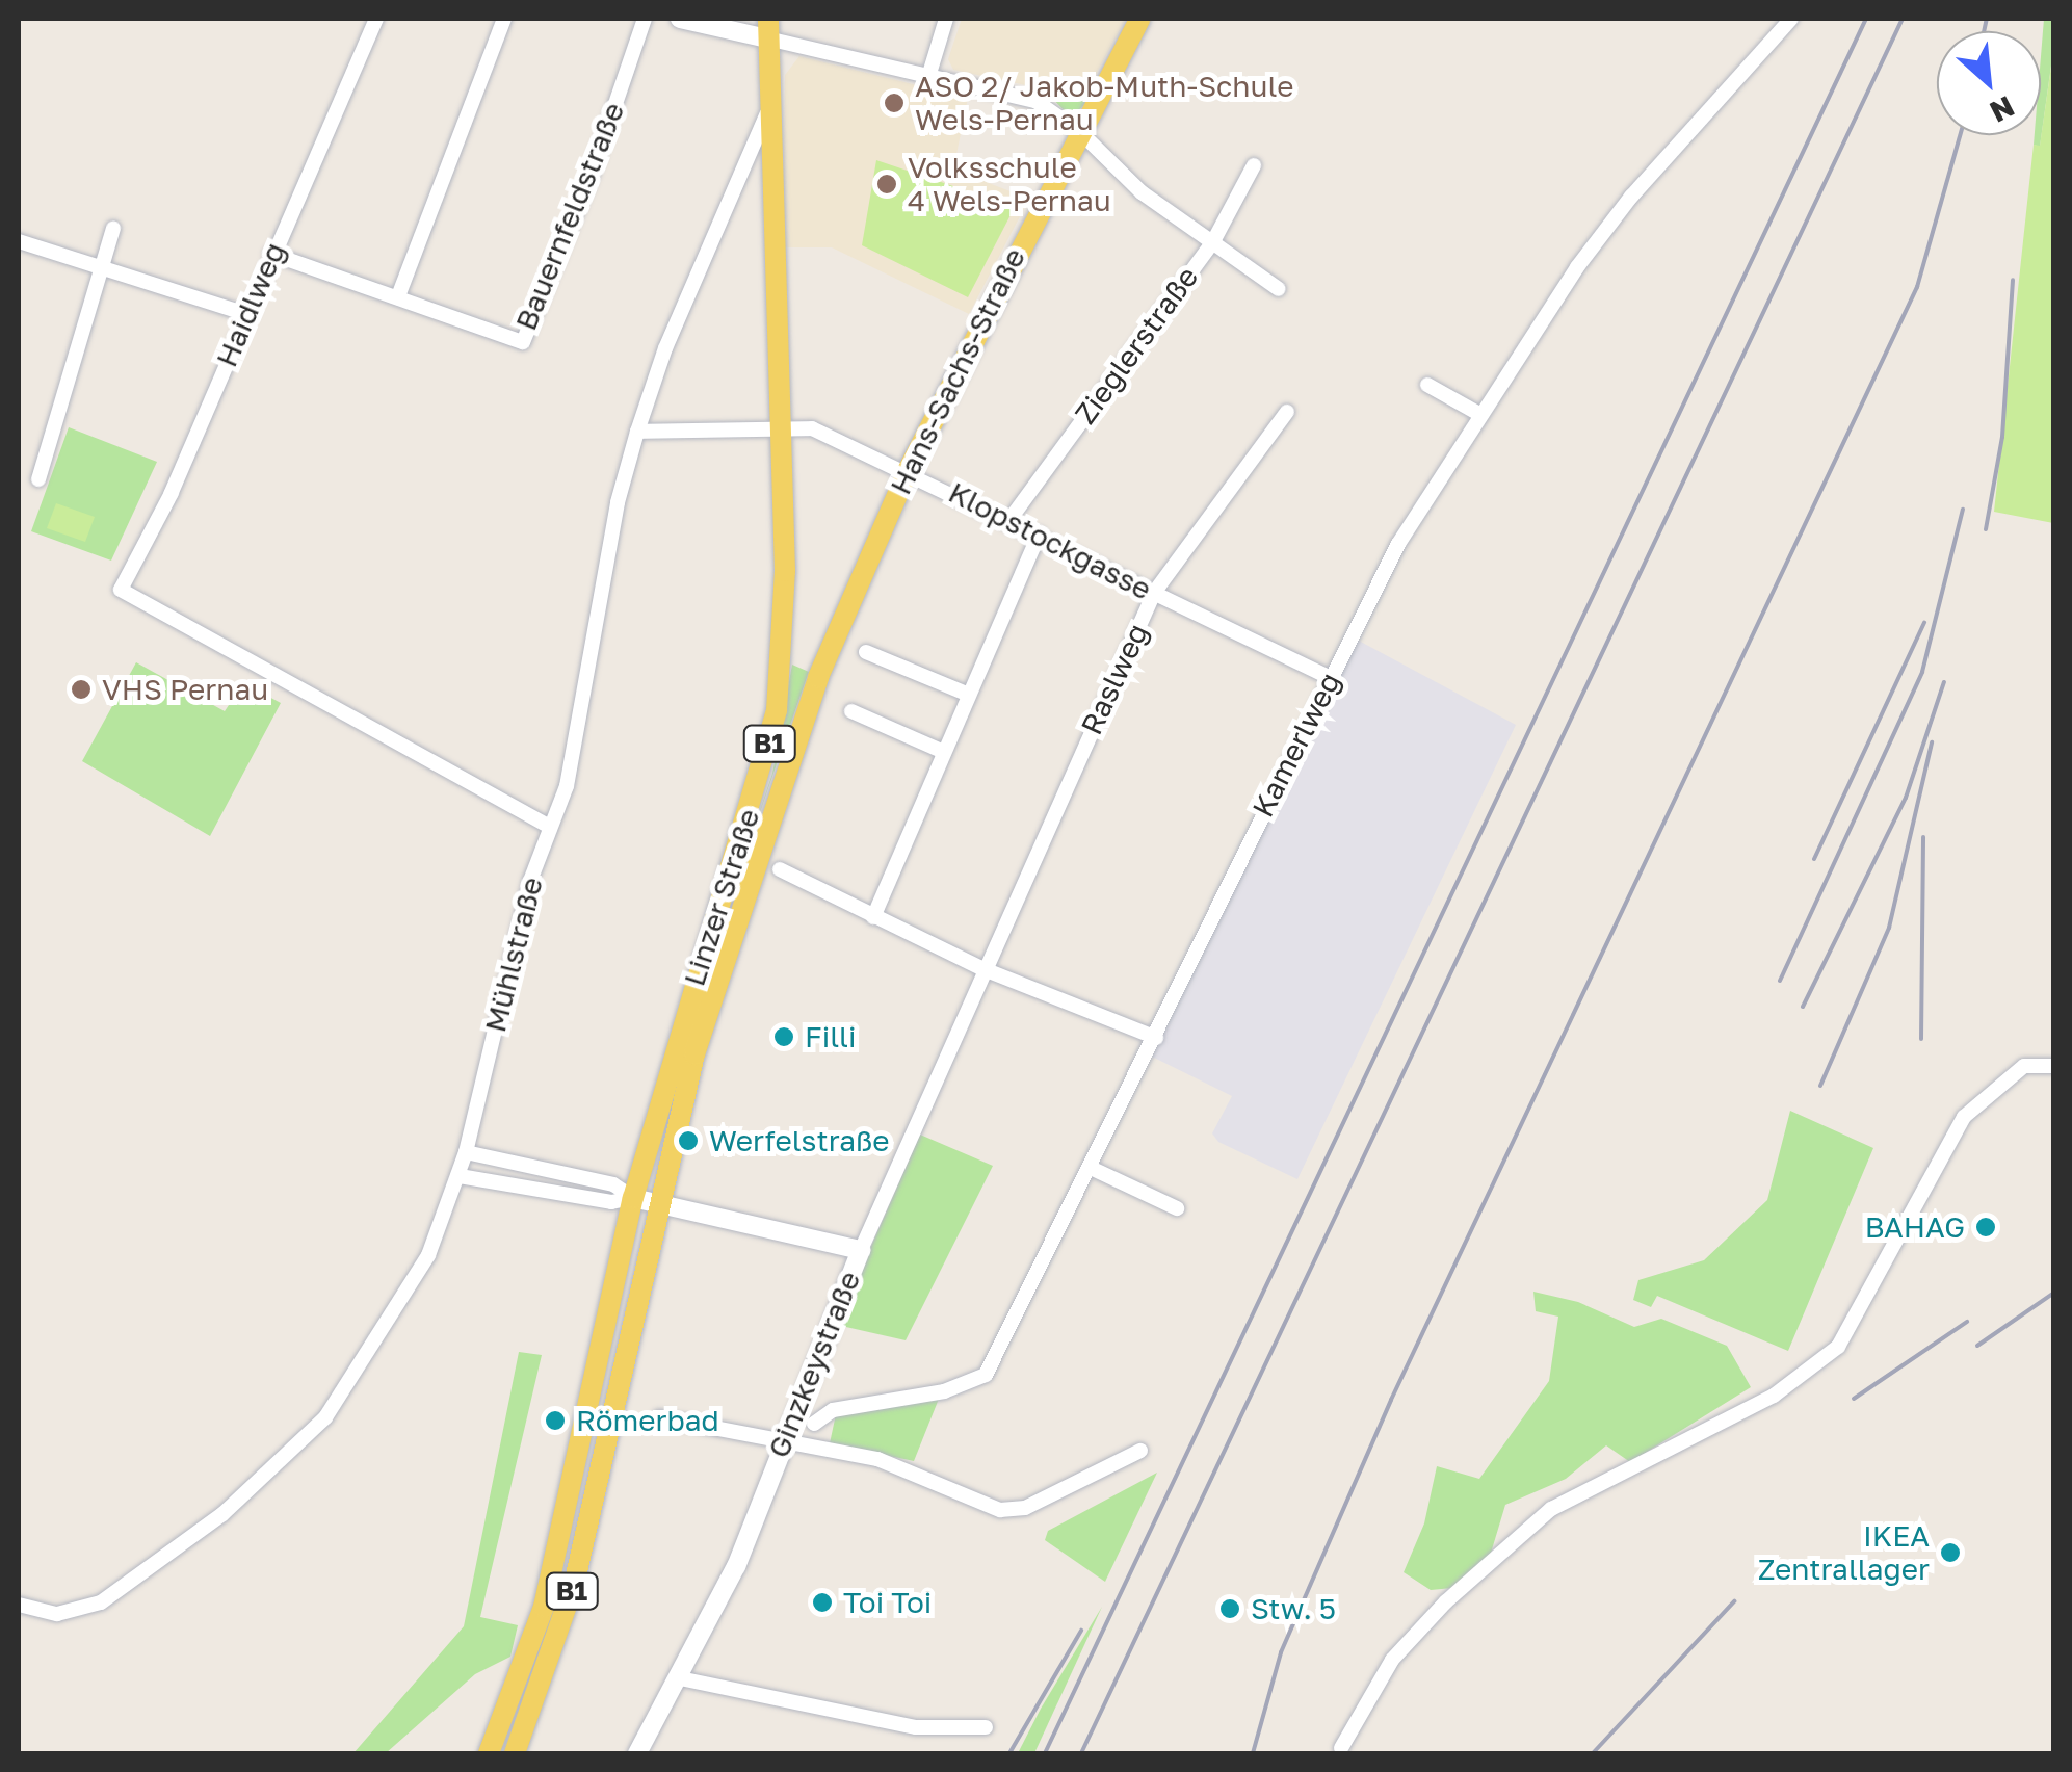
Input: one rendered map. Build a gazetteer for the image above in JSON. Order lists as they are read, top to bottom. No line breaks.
{"streets":{"main road":["Hans-Sachs-Straße","B1","Linzer Straße"],"street":["Bauernfeldstraße","Haidlweg","Zieglerstraße","Klopstockgasse","Raslweg","Kamerlweg","Mühlstraße","Ginzkeystraße"]},"crossings":[["Bauernfeldstraße","Haidlweg"],["Haidlweg","Mühlstraße"],["Zieglerstraße","Klopstockgasse"],["Hans-Sachs-Straße","Klopstockgasse"],["Hans-Sachs-Straße","Linzer Straße"],["Klopstockgasse","Raslweg"],["Klopstockgasse","Kamerlweg"],["Klopstockgasse","Linzer Straße"],["Klopstockgasse","Mühlstraße"],["Raslweg","Ginzkeystraße"],["Linzer Straße","Mühlstraße"]],"places":["ASO 2/ Jakob-Muth-Schule Wels-Pernau","Volksschule 4 Wels-Pernau","VHS Pernau","Filli","Werfelstraße","BAHAG","Römerbad","IKEA Zentrallager","Toi Toi","Stw. 5"],"north":"bottom right"}
